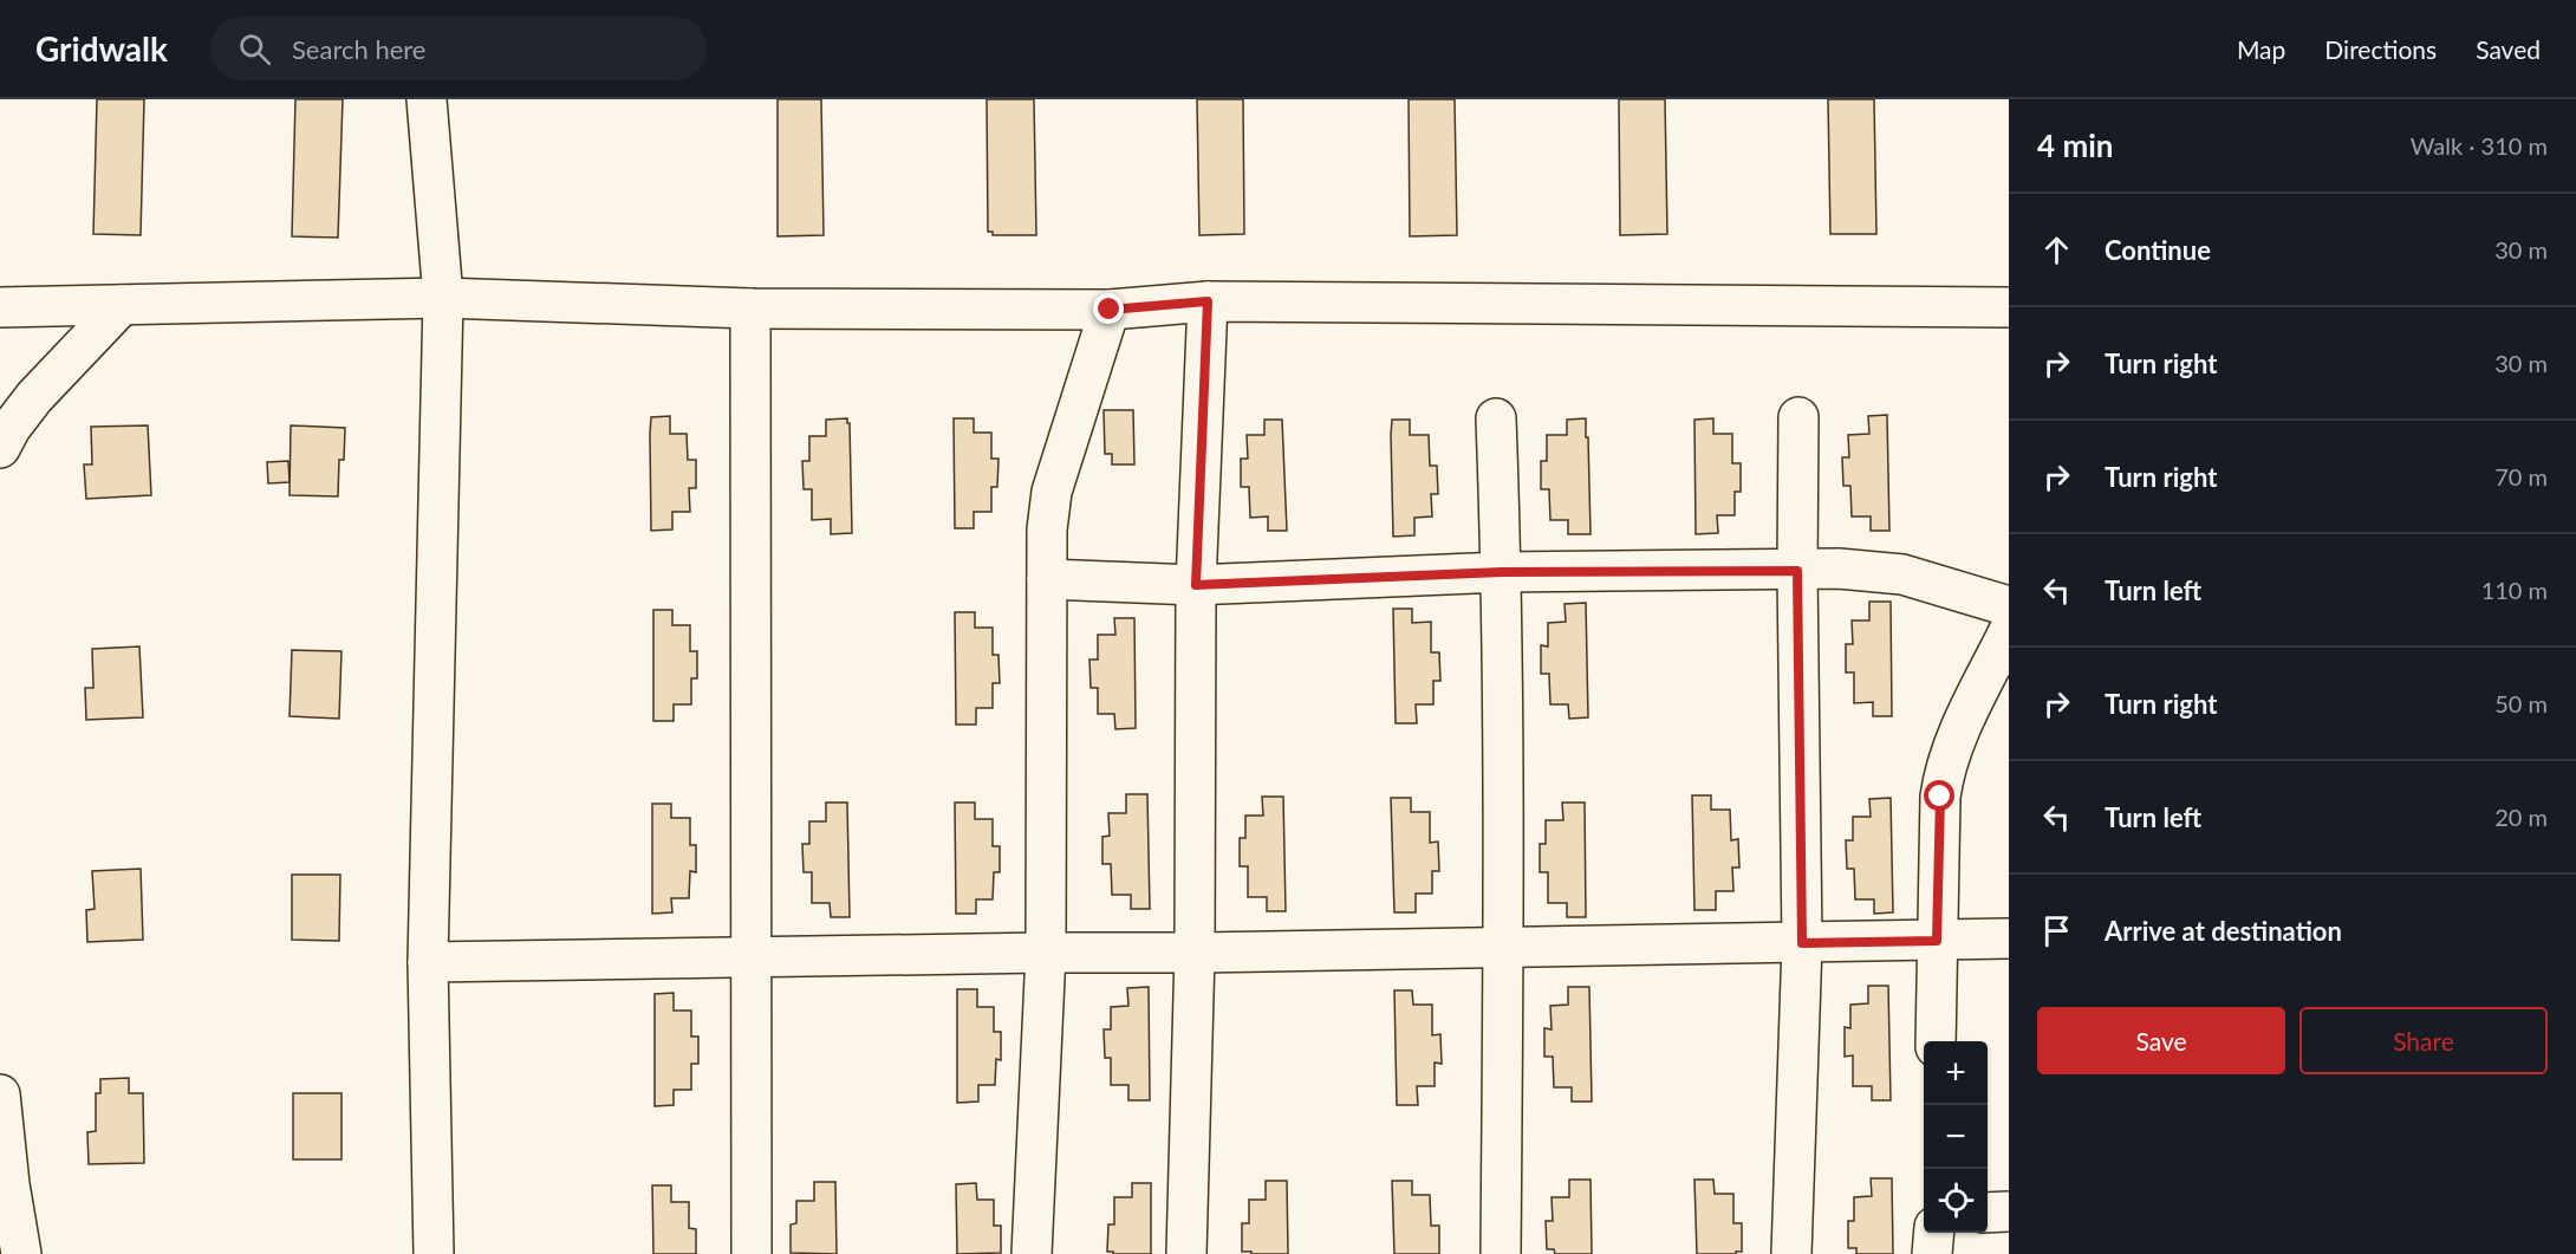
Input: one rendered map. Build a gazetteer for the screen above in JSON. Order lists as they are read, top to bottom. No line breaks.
{"page":{"header":"Gridwalk","search":"Search here","nav":["Map","Directions","Saved"],"heading":["4 min","Walk · 310 m"],"list":[["Continue","30 m"],["Turn right","30 m"],["Turn right","70 m"],["Turn left","110 m"],["Turn right","50 m"],["Turn left","20 m"],"Arrive at destination"],"buttons":["Save","Share"],"map_buttons":["+","−"]}}
